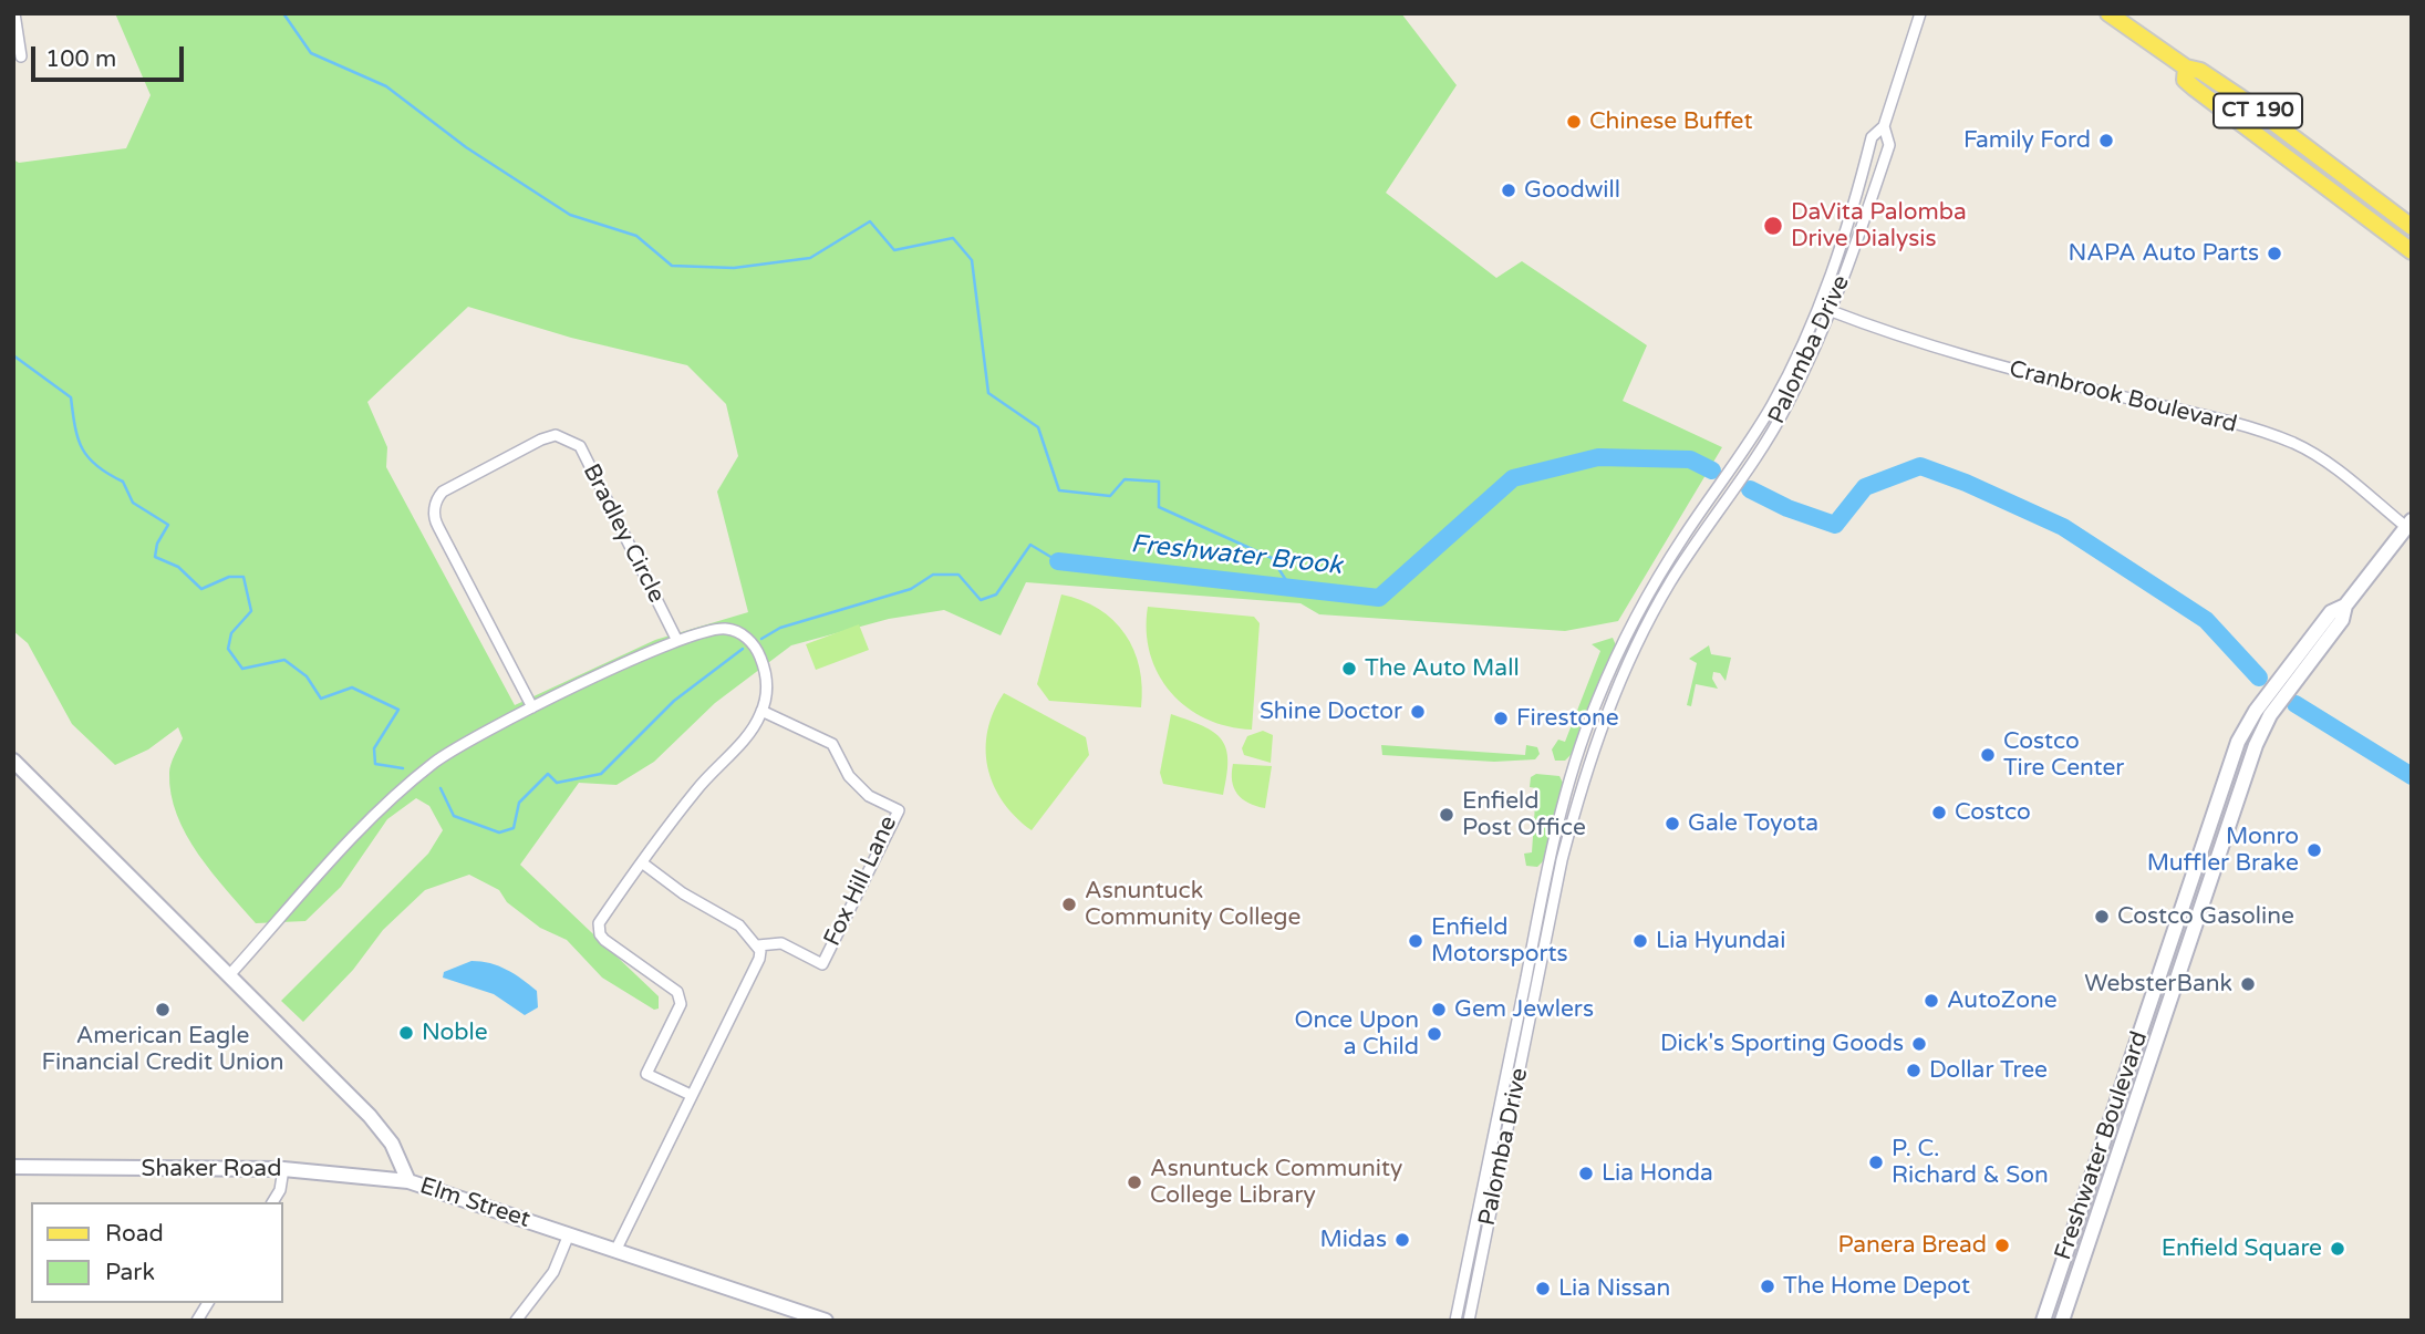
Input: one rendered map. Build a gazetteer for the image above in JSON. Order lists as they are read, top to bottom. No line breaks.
{"streets":{"main road":["CT 190"],"street":["Palomba Drive","Cranbrook Boulevard","Bradley Circle","Fox Hill Lane","Freshwater Boulevard","Shaker Road","Elm Street"]},"crossings":[["Palomba Drive","Cranbrook Boulevard"],["Cranbrook Boulevard","Freshwater Boulevard"],["Shaker Road","Elm Street"]],"water":["Freshwater Brook"],"places":["Chinese Buffet","Family Ford","Goodwill","DaVita Palomba Drive Dialysis","NAPA Auto Parts","The Auto Mall","Shine Doctor","Firestone","Costco Tire Center","Costco","Enfield Post Office","Gale Toyota","Monro Muffler Brake","Asnuntuck Community College","Costco Gasoline","Enfield Motorsports","Lia Hyundai","WebsterBank","AutoZone","American Eagle Financial Credit Union","Gem Jewlers","Noble","Once Upon a Child","Dick's Sporting Goods","Dollar Tree","P. C. Richard & Son","Lia Honda","Asnuntuck Community College Library","Midas","Panera Bread","Enfield Square","The Home Depot","Lia Nissan"],"legend":["Road","Park"],"scale_bar":"100 m"}
